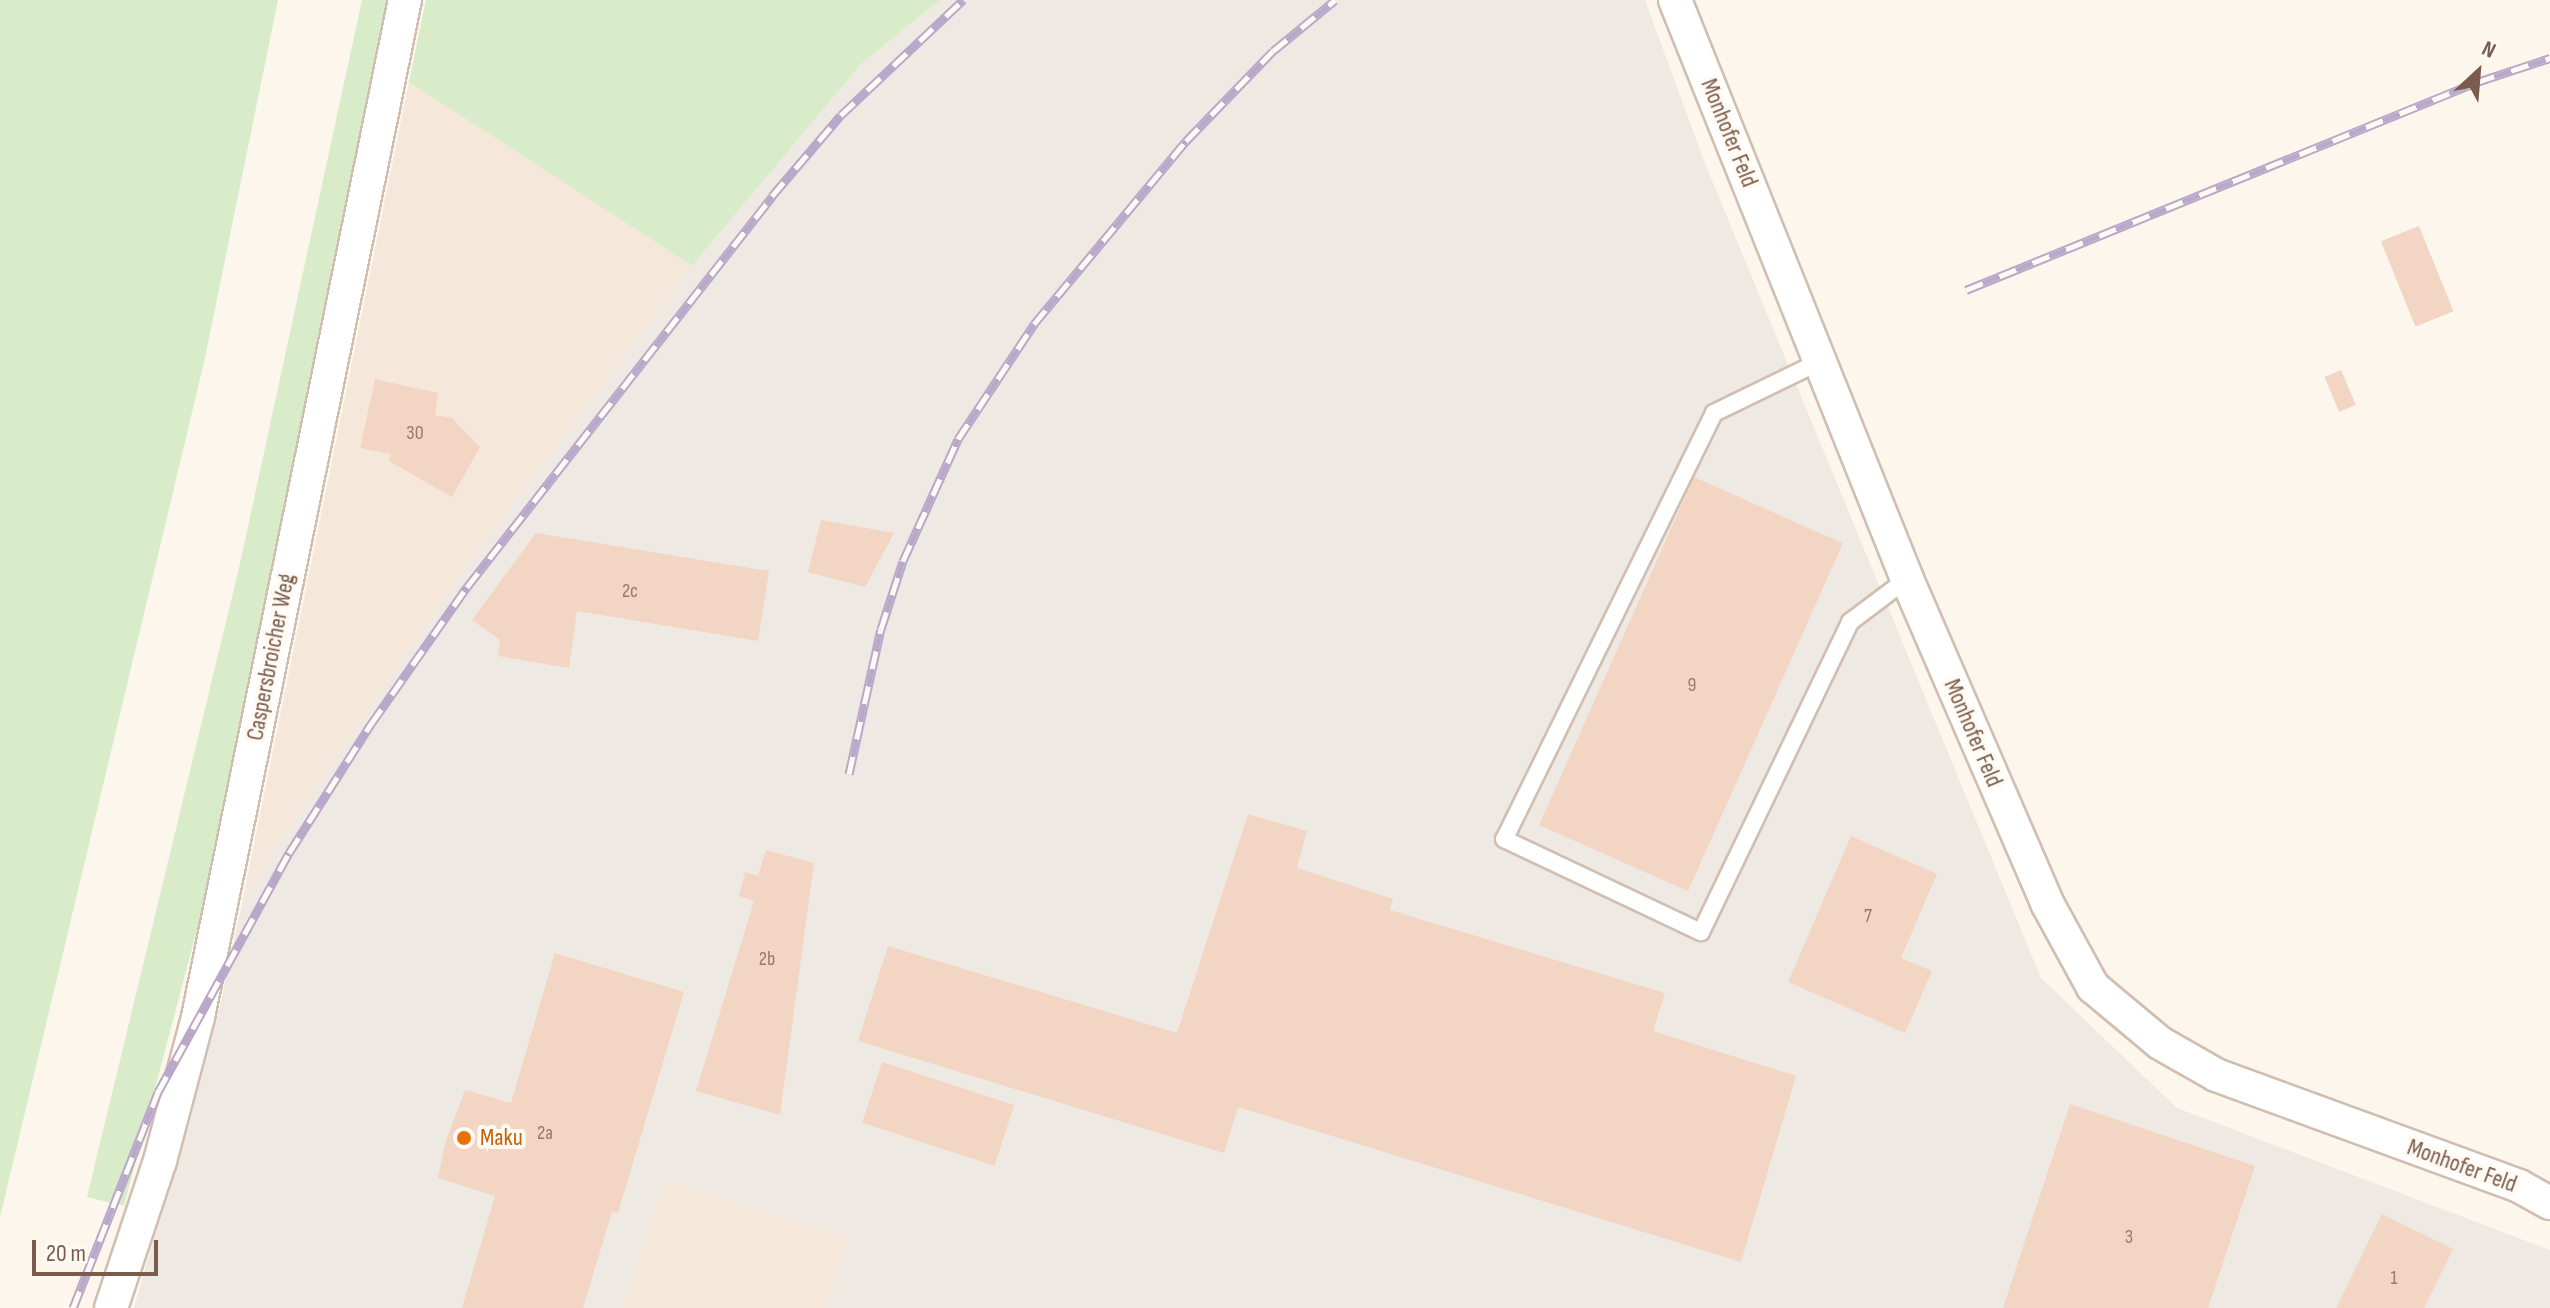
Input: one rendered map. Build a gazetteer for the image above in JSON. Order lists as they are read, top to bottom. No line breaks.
{"streets":{"street":["Monhofer Feld","Caspersbroicher Weg"]},"places":["Maku"],"house_numbers":["30","2c","9","7","2b","2a","3","1"],"scale_bar":"20 m","north":"top right"}
